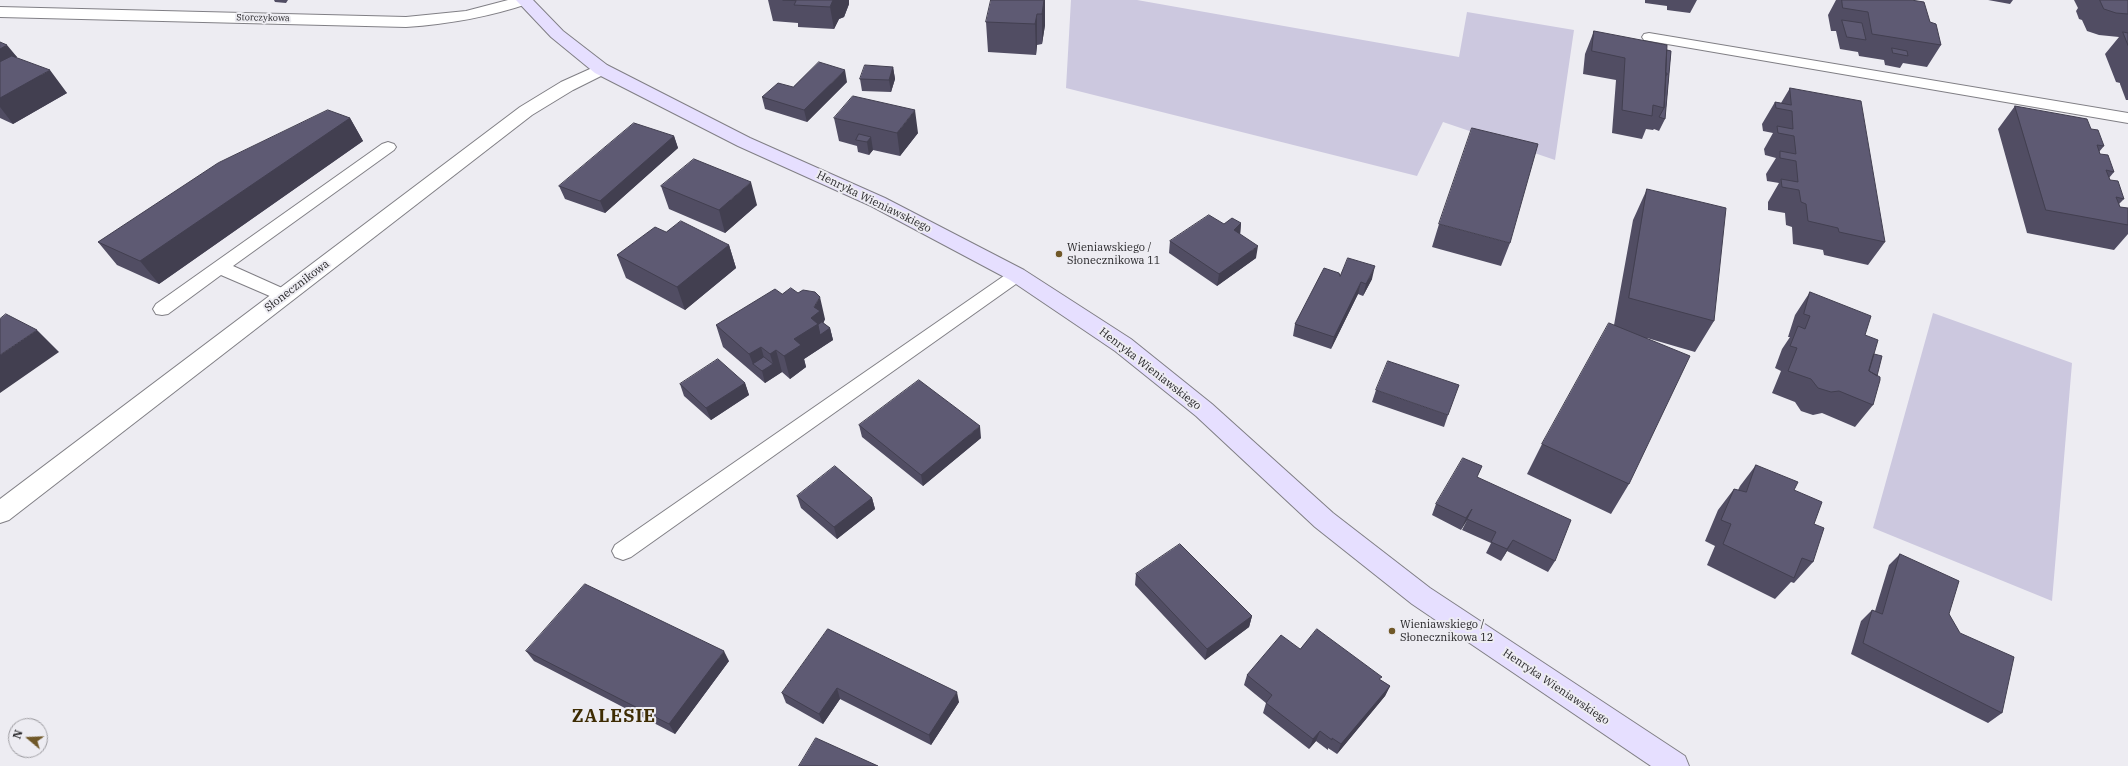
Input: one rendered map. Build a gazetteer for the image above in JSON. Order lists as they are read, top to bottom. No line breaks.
{"streets":{"street":["Storczykowa","Henryka Wieniawskiego","Słonecznikowa"]},"crossings":[["Storczykowa","Henryka Wieniawskiego"],["Henryka Wieniawskiego","Słonecznikowa"]],"districts":["ZALESIE"],"places":["Wieniawskiego / Słonecznikowa 11","Wieniawskiego / Słonecznikowa 12"],"north":"left"}
